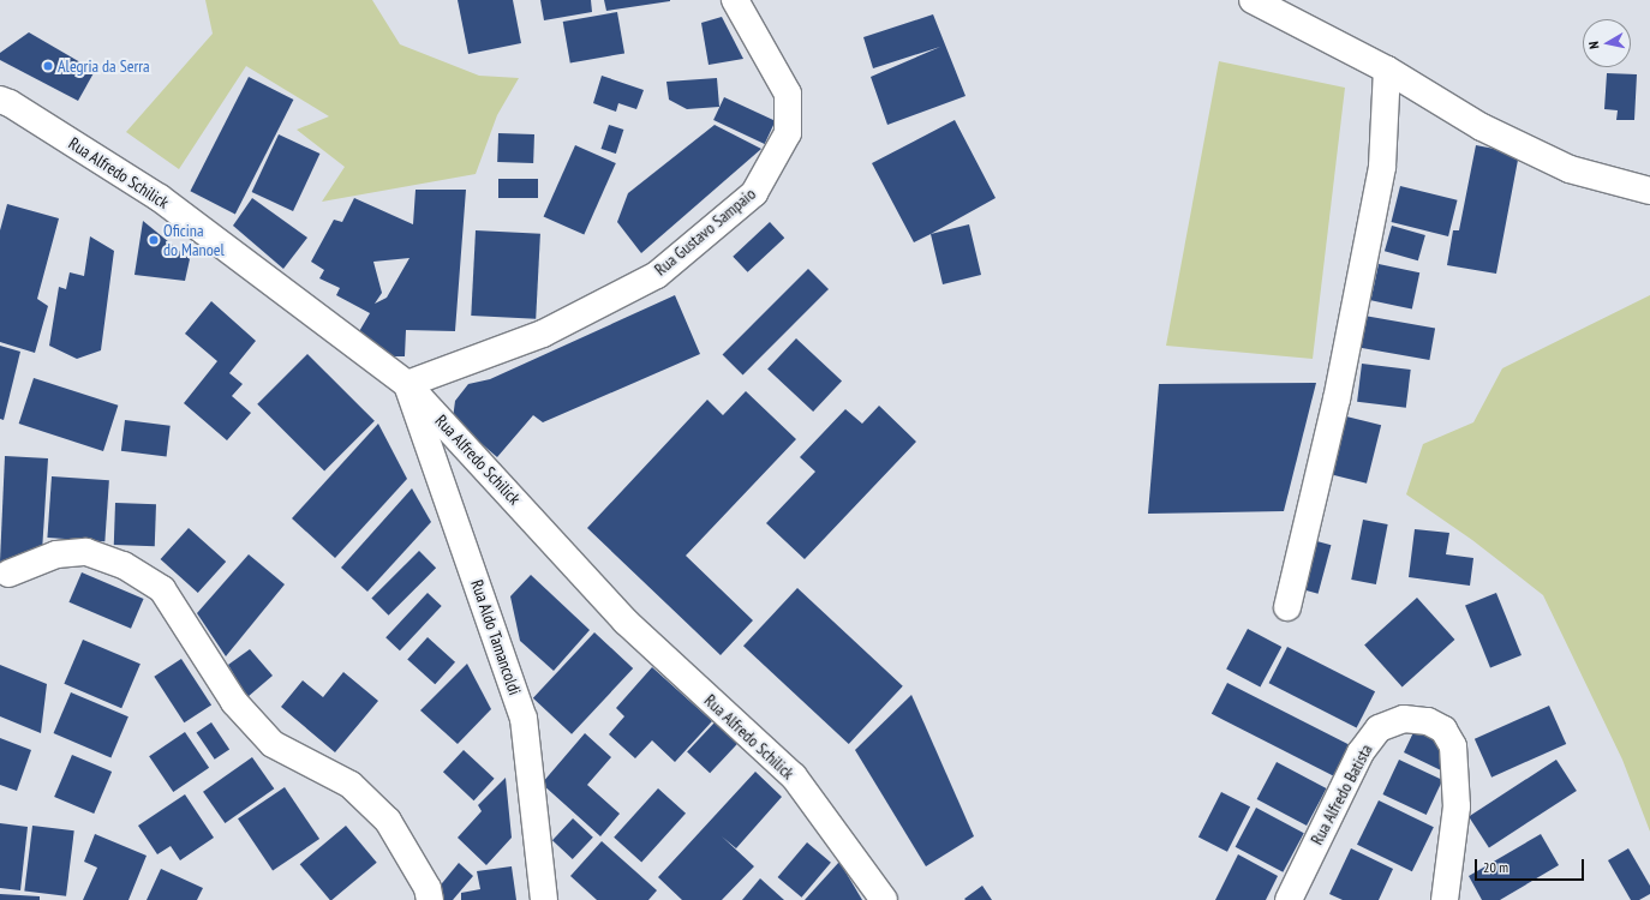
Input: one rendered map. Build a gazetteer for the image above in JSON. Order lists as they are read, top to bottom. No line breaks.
{"streets":{"street":["Rua Alfredo Schilick","Rua Gustavo Sampaio","Rua Aldo Tamancoldi","Rua Alfredo Batista"]},"crossings":[["Rua Alfredo Schilick","Rua Gustavo Sampaio"],["Rua Alfredo Schilick","Rua Aldo Tamancoldi"],["Rua Gustavo Sampaio","Rua Aldo Tamancoldi"]],"places":["Alegria da Serra","Oficina do Manoel"],"scale_bar":"20 m","north":"left"}
